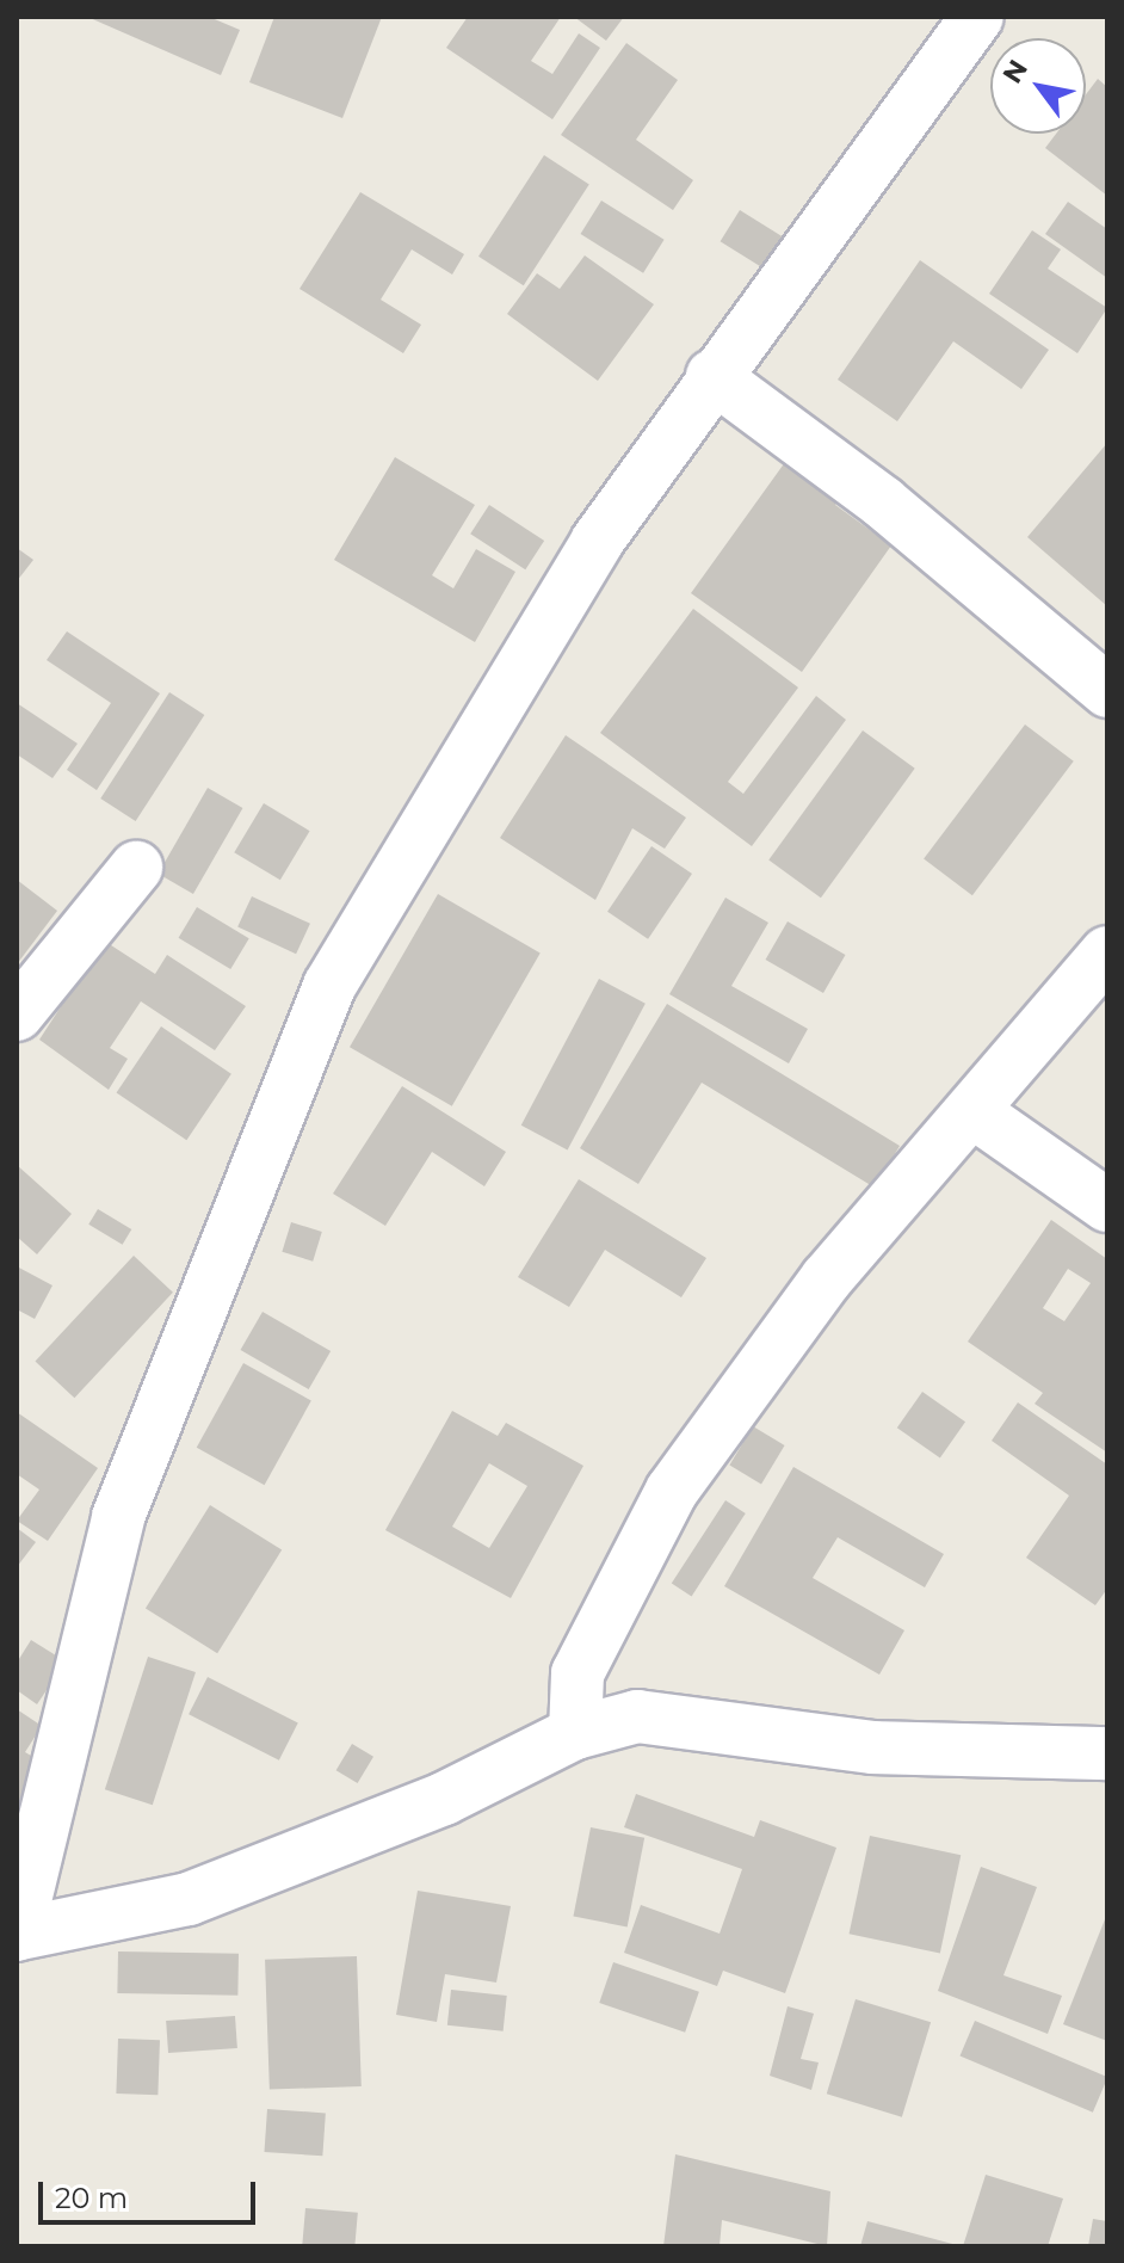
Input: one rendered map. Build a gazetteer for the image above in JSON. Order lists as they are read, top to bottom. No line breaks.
{"scale_bar":"20 m","north":"top left"}
